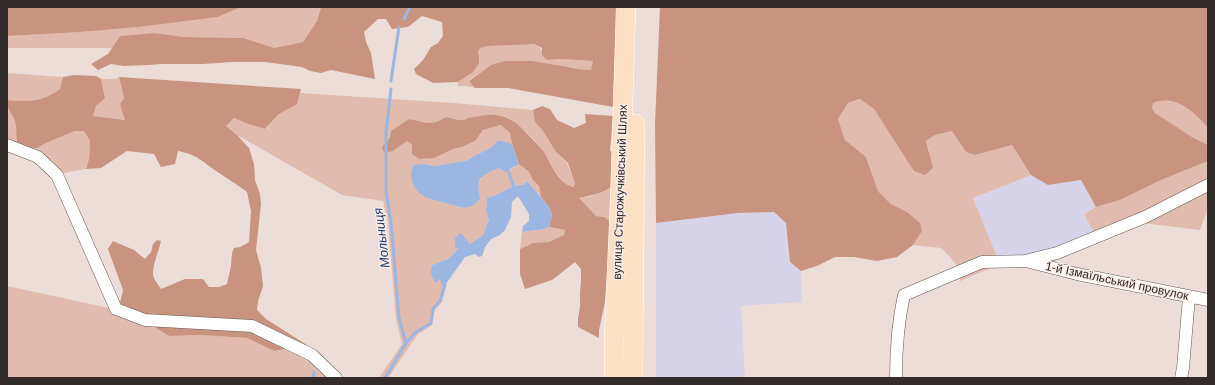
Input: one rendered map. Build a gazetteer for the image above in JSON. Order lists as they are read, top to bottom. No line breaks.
{"streets":{"main road":["вулиця Старожучківський Шлях"],"street":["1-й Ізмаїльський провулок"]},"water":["Мольниця"]}
